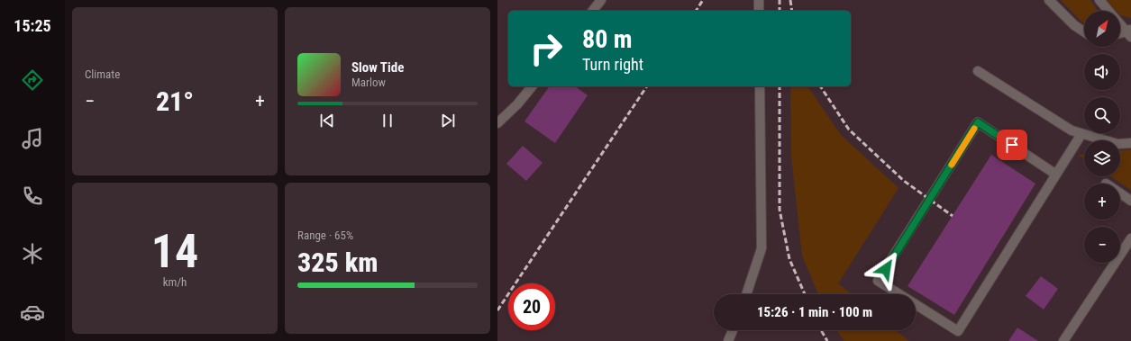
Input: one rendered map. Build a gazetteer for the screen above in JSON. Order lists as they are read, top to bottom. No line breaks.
{"north":"top right","page":{"tabs":"15:25","tile":["Climate",["14","km/h"],["Range · 65%","325 km"]],"map_buttons":["+","−"],"turn":["80 m","Turn right"],"song":["Slow Tide","Marlow"],"heat":["−","21°","+"],"limit":"20","trip":"15:26 · 1 min · 100 m"}}
